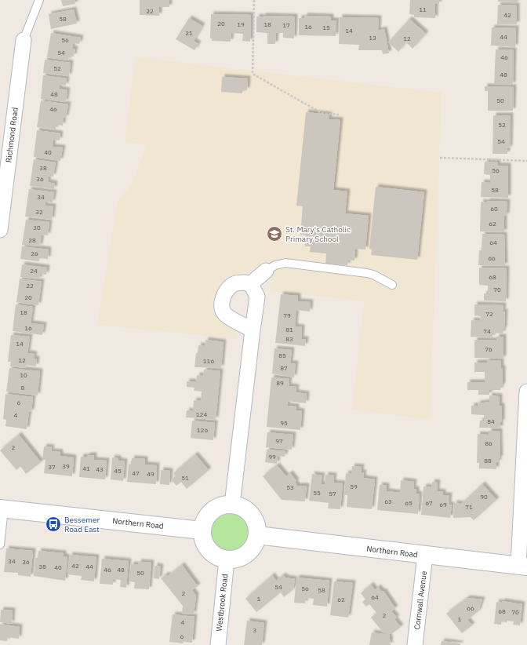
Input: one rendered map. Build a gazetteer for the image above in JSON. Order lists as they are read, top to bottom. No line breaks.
{"streets":{"street":["Richmond Road","Northern Road","Cornwall Avenue","Westbrook Road"]},"crossings":[["Northern Road","Cornwall Avenue"],["Northern Road","Westbrook Road"]],"places":{"school or university":["St. Mary's Catholic Primary School"],"bus stop":["Bessemer Road East"]},"house_numbers":["11","22","42","58","20","19","18","17","16","15","14","21","44","13","12","56","54","46","52","48","48","50","46","52","54","40","38","56","36","58","34","60","32","62","30","28","64","26","66","24","68","22","70","20","18","72","79","16","81","74","83","14","76","85","12","116","87","10","89","8","6","124","4","84","95","126","97","86","2","99","88","39","37","41","43","45","47","49","51","59","53","55","57","90","63","65","67","69","71","34","36","42","38","44","40","46","48","50","54","56","58","2","64","1","62","66","68","70","2","1","4","3","6"]}
